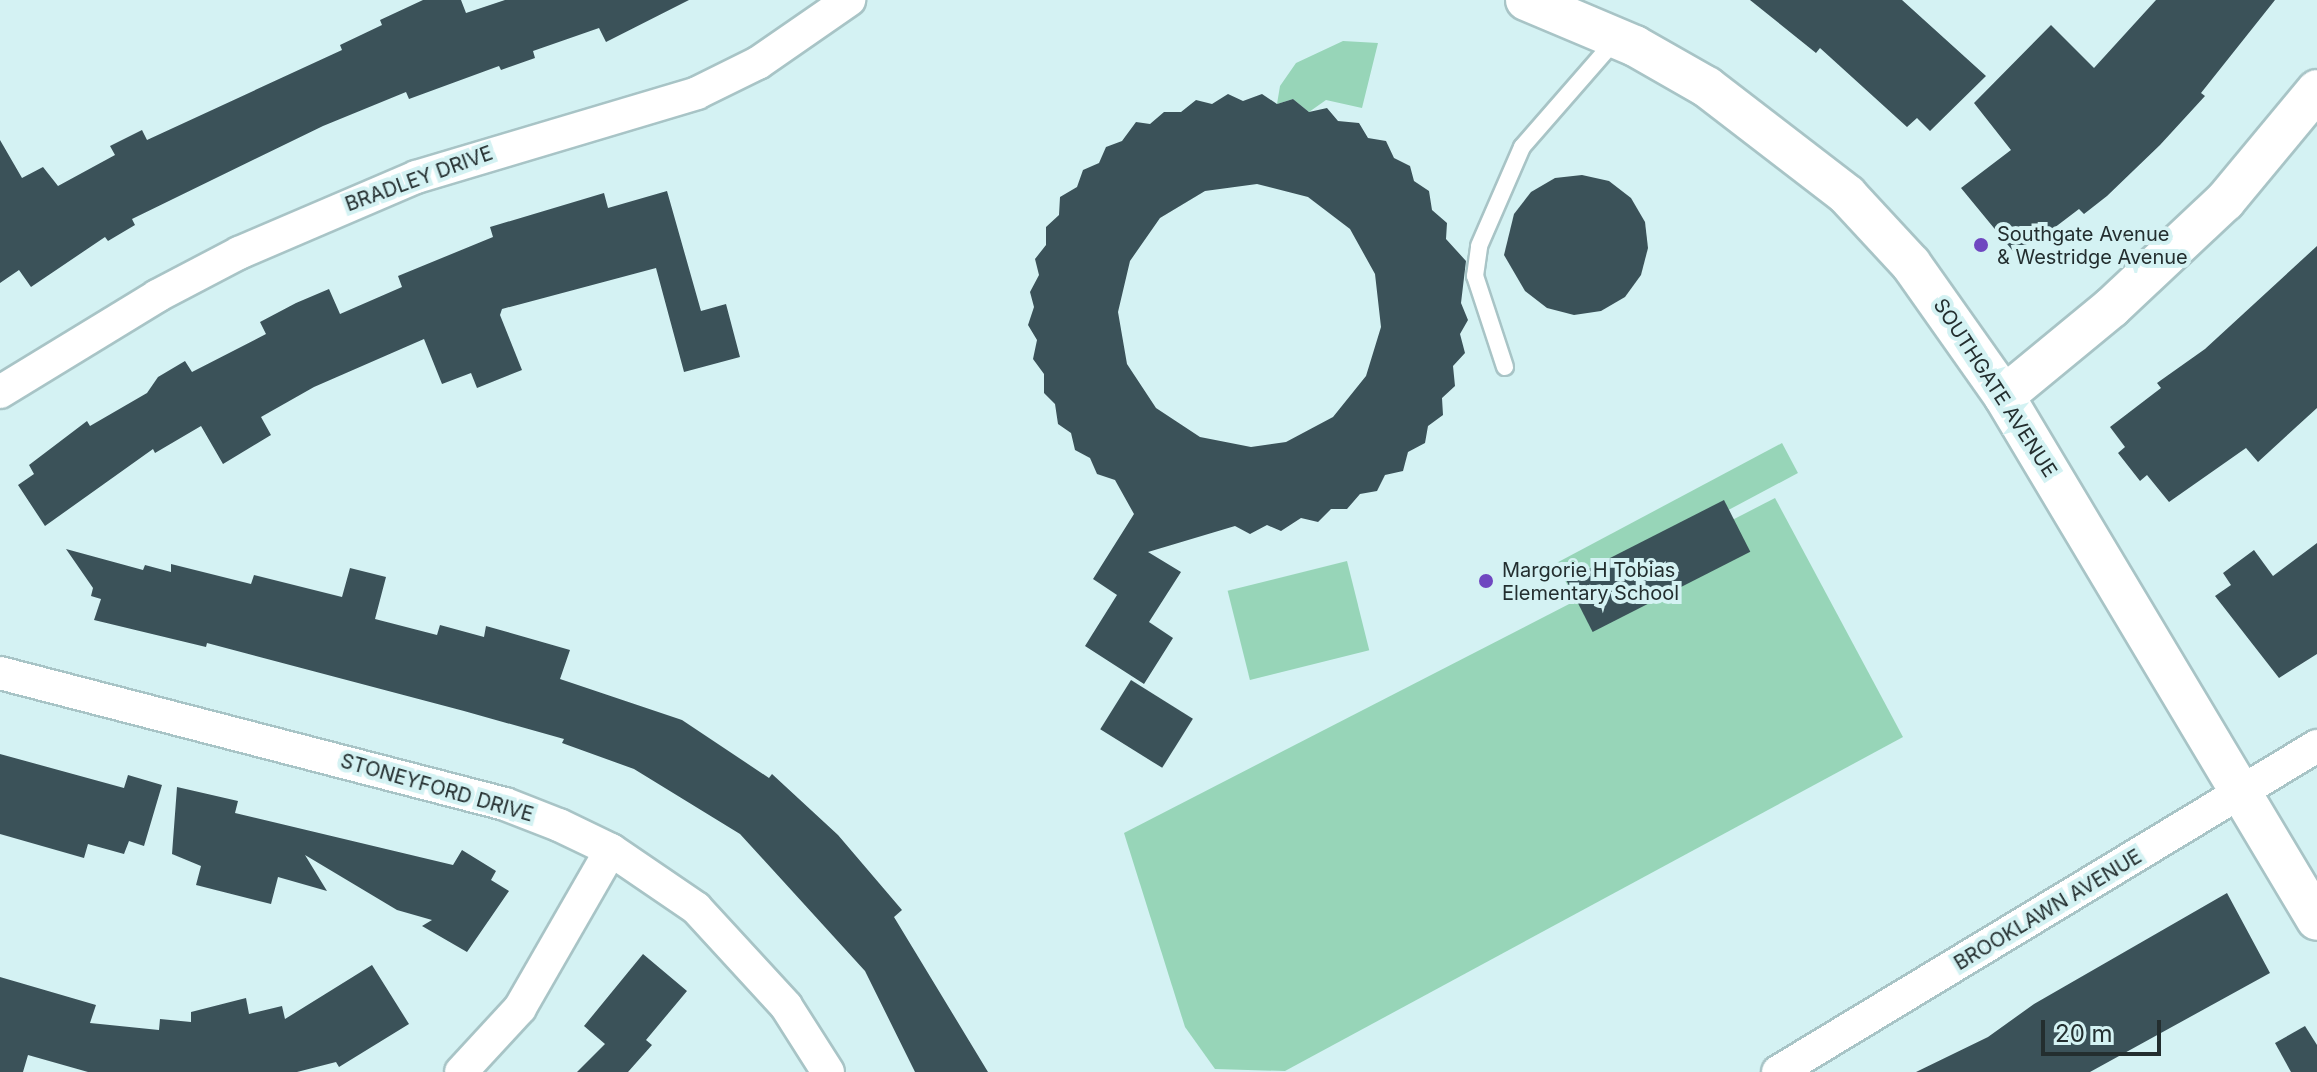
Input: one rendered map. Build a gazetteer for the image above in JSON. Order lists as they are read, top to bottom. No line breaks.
{"streets":{"street":["BRADLEY DRIVE","SOUTHGATE AVENUE","STONEYFORD DRIVE","BROOKLAWN AVENUE"]},"crossings":[["SOUTHGATE AVENUE","BROOKLAWN AVENUE"]],"places":["Southgate Avenue & Westridge Avenue","Margorie H Tobias Elementary School"],"scale_bar":"20 m"}
